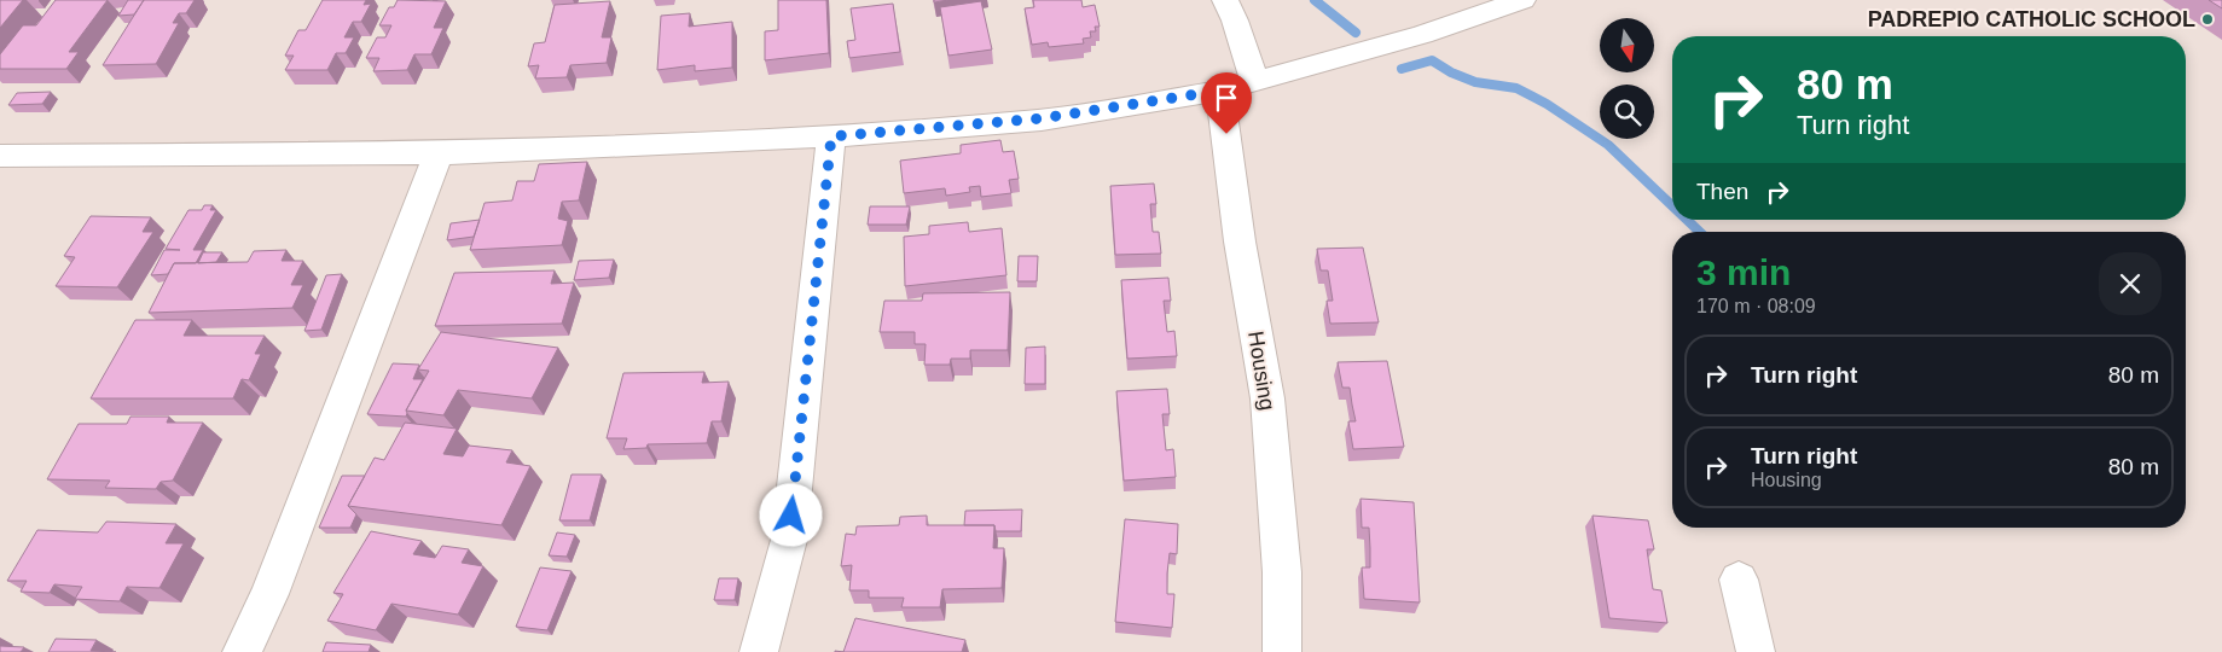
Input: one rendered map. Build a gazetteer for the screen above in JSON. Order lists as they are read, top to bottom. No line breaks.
{"streets":{"street":["Housing"]},"places":["PADREPIO CATHOLIC SCHOOL"],"north":"bottom","page":{"turn":["80 m","Turn right"],"then":"Then","heading":["3 min","170 m · 08:09"],"list":[{"name":"Turn right","value":"80 m"},{"name":"Turn right","note":"Housing","value":"80 m"}]}}
